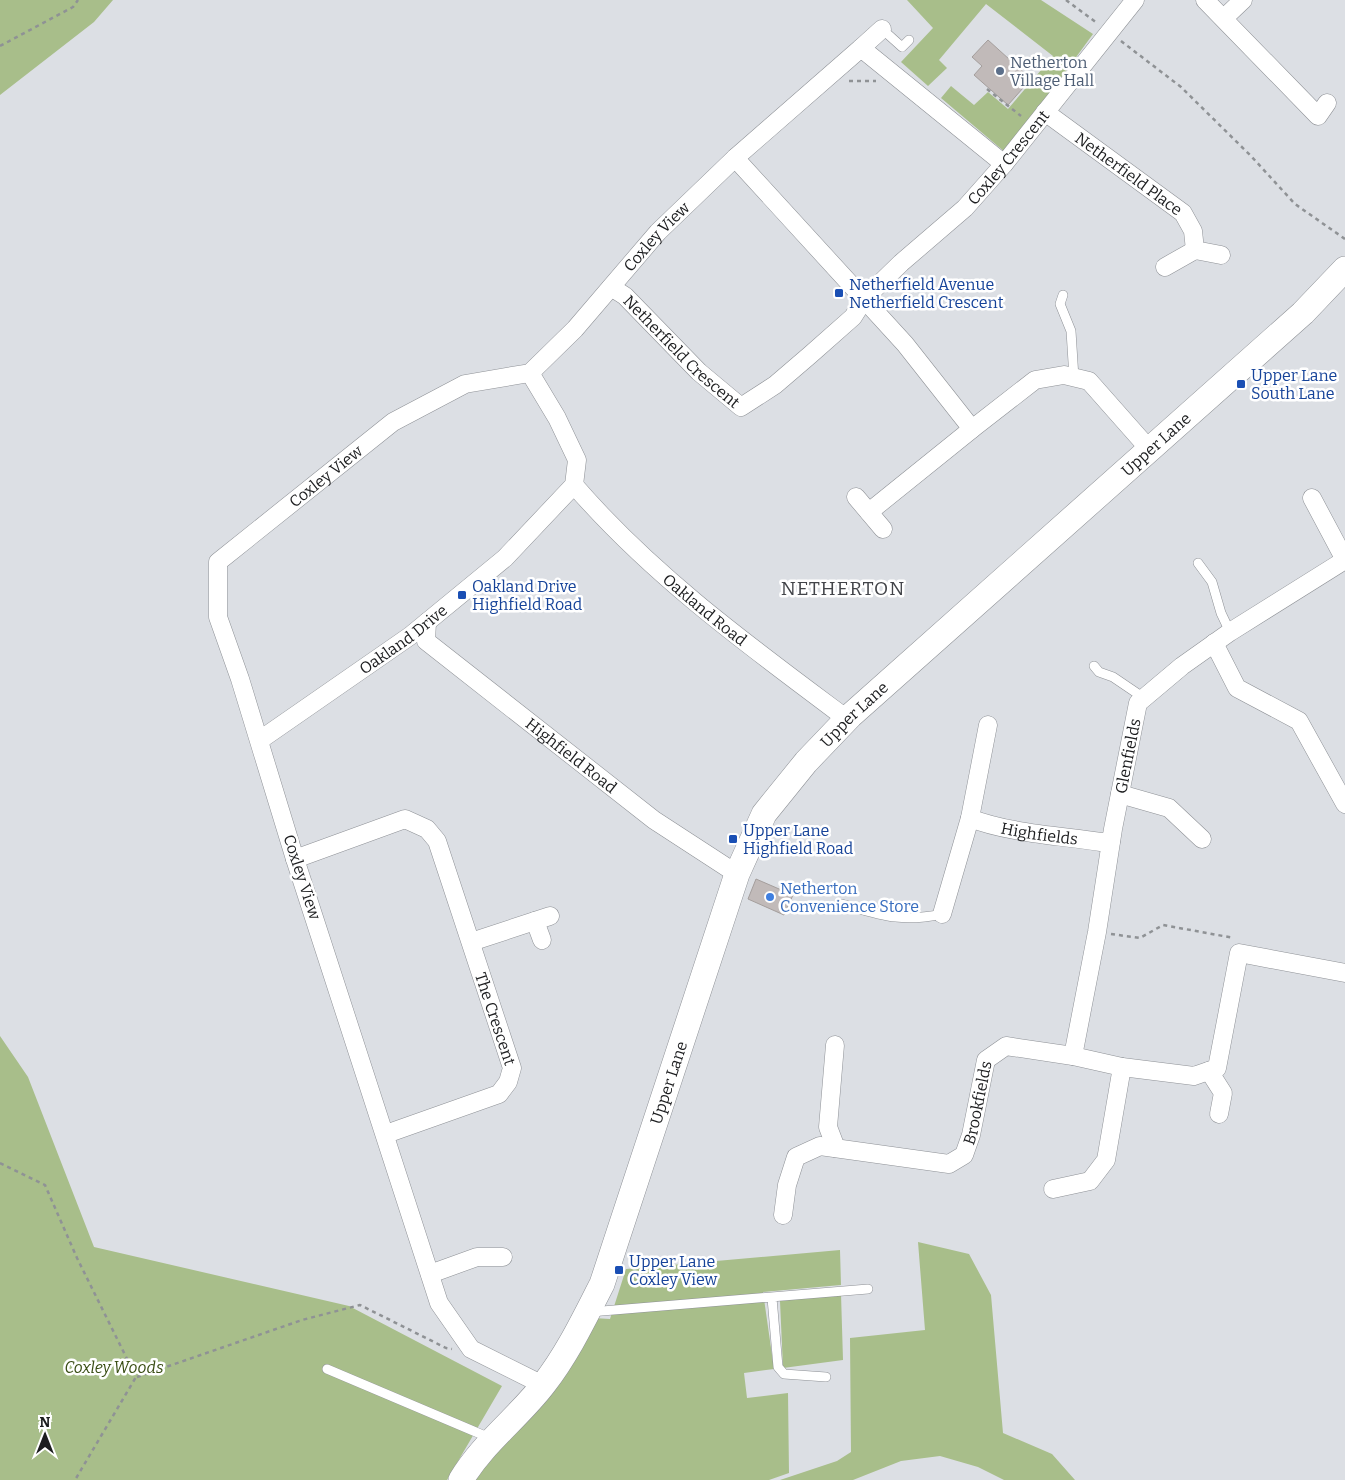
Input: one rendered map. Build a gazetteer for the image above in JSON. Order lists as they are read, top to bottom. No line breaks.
{"streets":{"main road":["Upper Lane"],"street":["Coxley Crescent","Netherfield Place","Coxley View","Netherfield Crescent","Oakland Road","Oakland Drive","Highfield Road","Glenfields","Highfields","The Crescent","Brookfields"]},"crossings":[["Coxley Crescent","Netherfield Place"],["Coxley Crescent","Netherfield Crescent"],["Coxley View","Netherfield Crescent"],["Coxley View","Upper Lane"],["Coxley View","Oakland Drive"],["Coxley View","The Crescent"],["Upper Lane","Oakland Road"],["Upper Lane","Highfield Road"],["Oakland Road","Oakland Drive"],["Oakland Drive","Highfield Road"],["Glenfields","Highfields"],["Glenfields","Brookfields"]],"districts":["NETHERTON"],"parks":["Coxley Woods"],"places":{"other":["Netherton Village Hall","Netherton Convenience Store"],"transit":["Netherfield Avenue Netherfield Crescent","Upper Lane South Lane","Oakland Drive Highfield Road","Upper Lane Highfield Road","Upper Lane Coxley View"]},"north":"top"}
